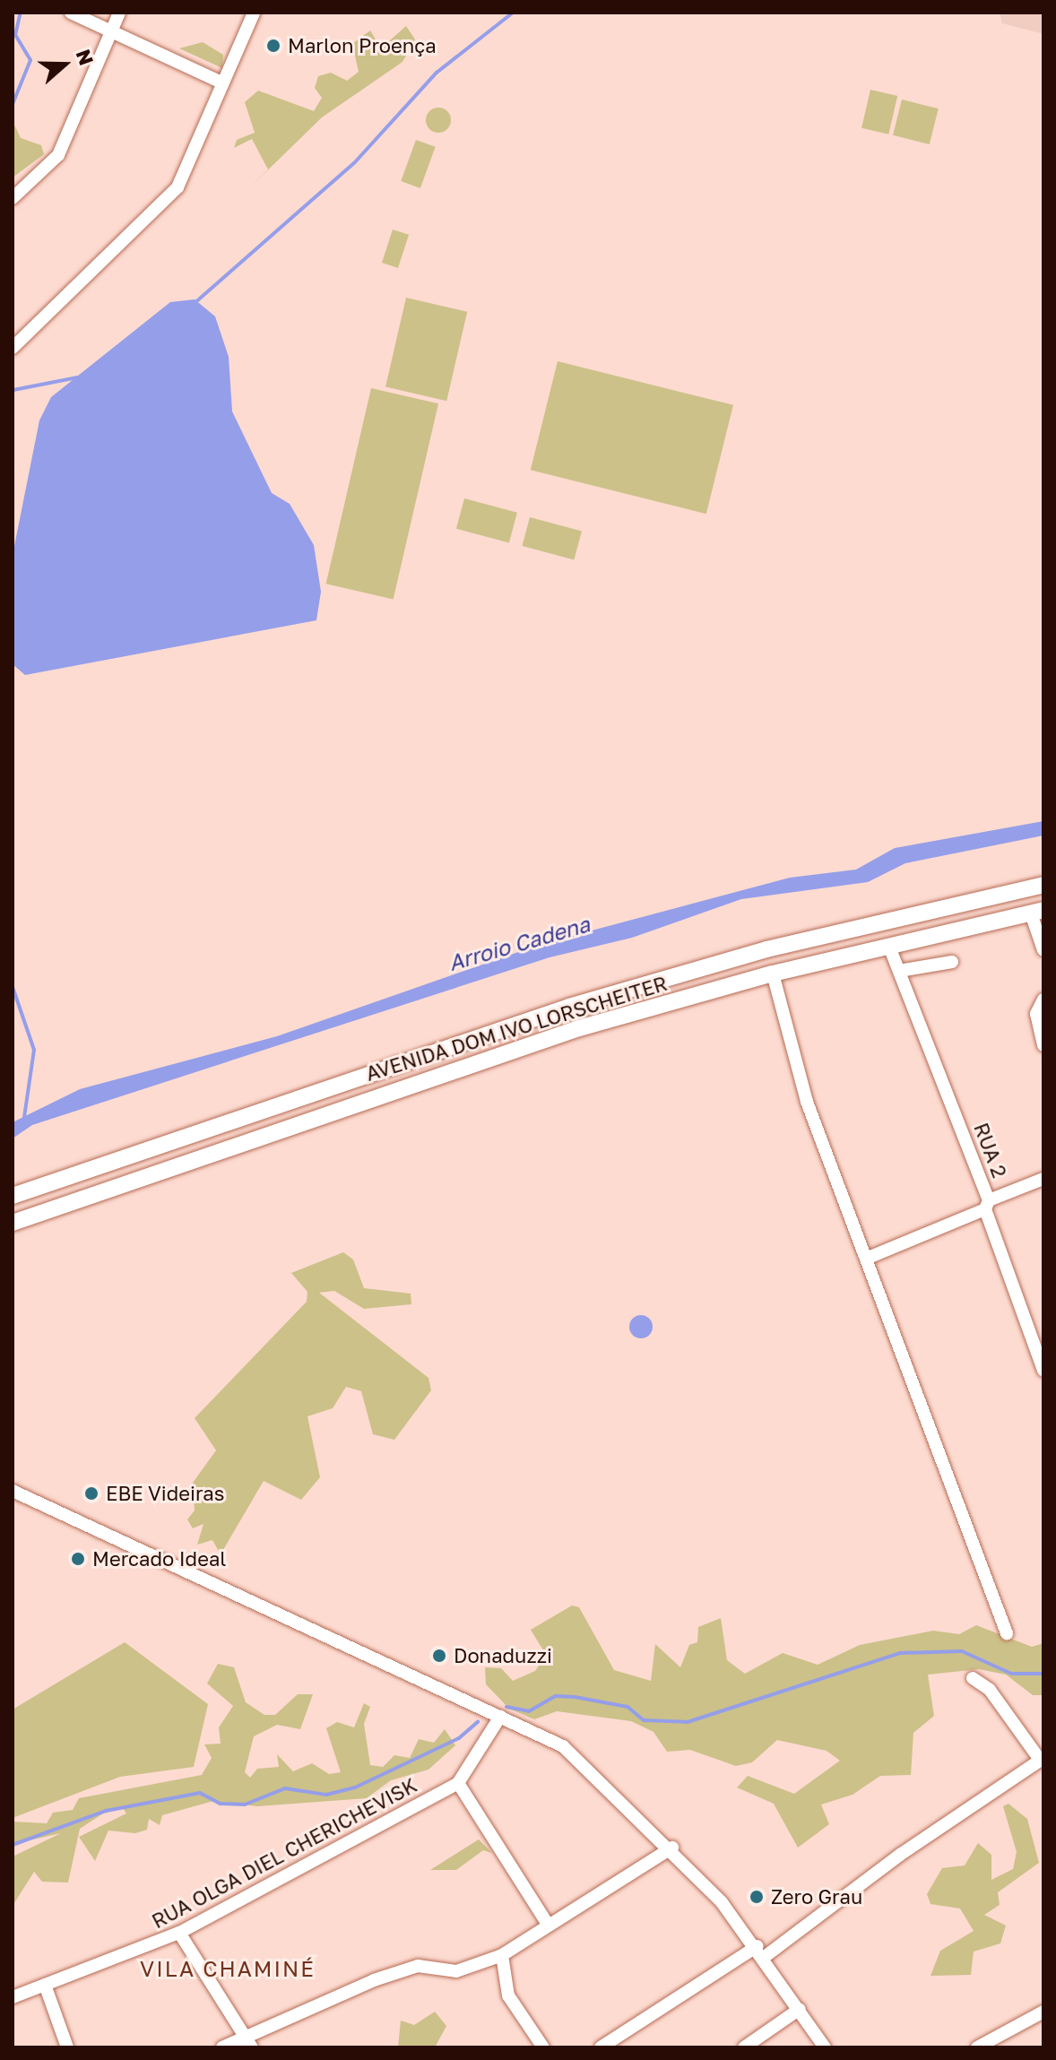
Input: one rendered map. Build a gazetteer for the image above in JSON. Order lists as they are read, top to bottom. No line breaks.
{"streets":{"main road":["AVENIDA DOM IVO LORSCHEITER"],"street":["RUA 2","RUA OLGA DIEL CHERICHEVISK"]},"crossings":[["AVENIDA DOM IVO LORSCHEITER","RUA 2"]],"districts":["VILA CHAMINÉ"],"water":["Arroio Cadena"],"places":["Marlon Proença","EBE Videiras","Mercado Ideal","Donaduzzi","Zero Grau"],"north":"right"}
